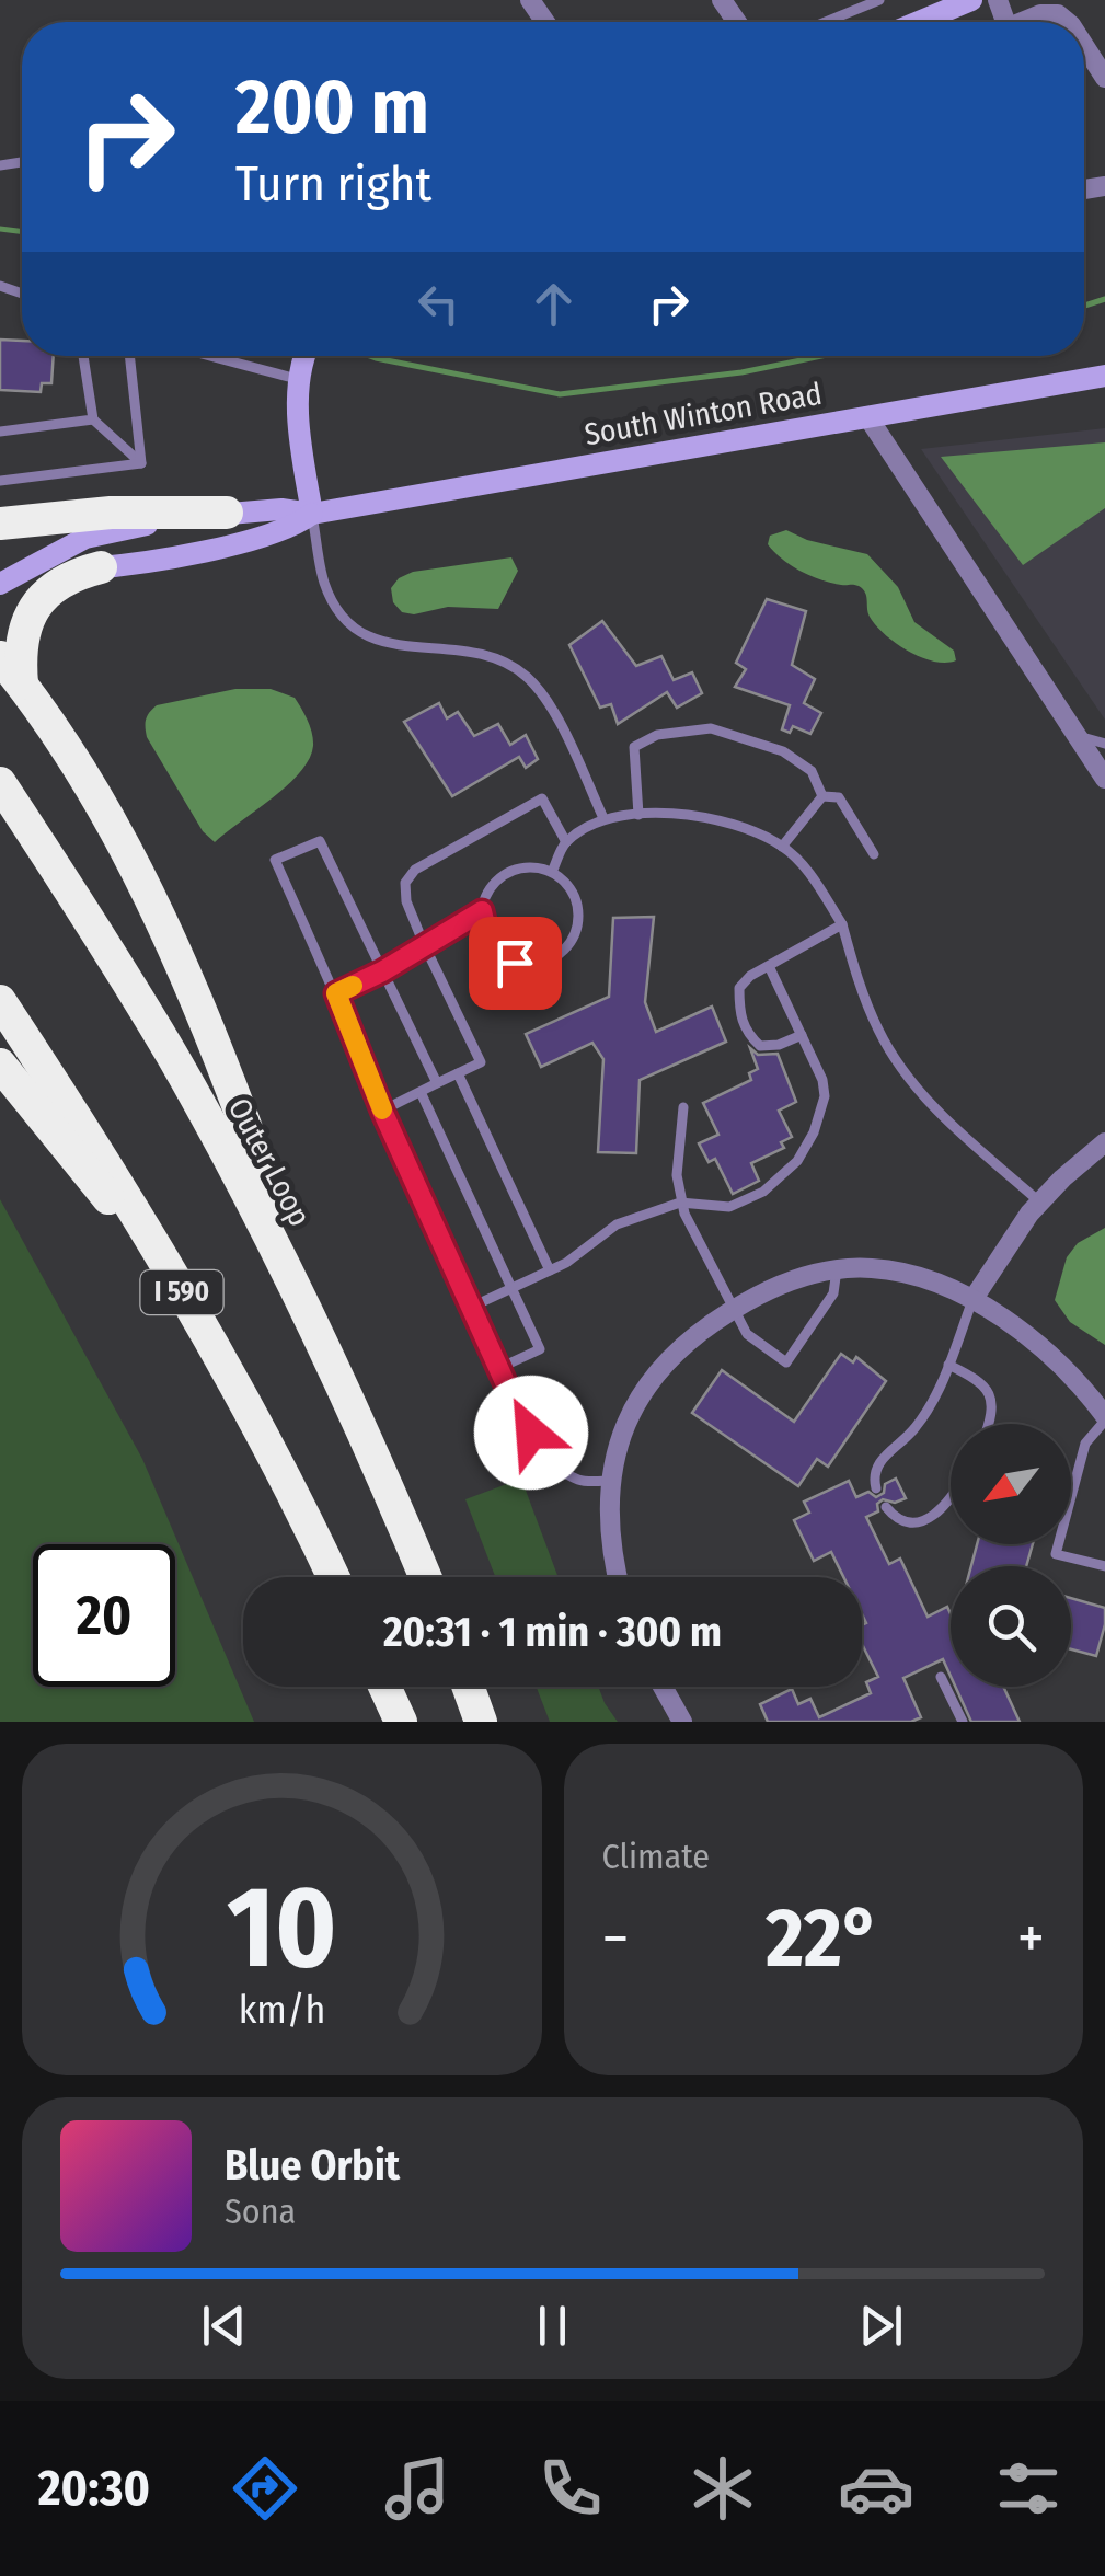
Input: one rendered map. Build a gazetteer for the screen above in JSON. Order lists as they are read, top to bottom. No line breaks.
{"streets":{"highway":["Outer Loop","I 590"],"main road":["South Winton Road"]},"north":"bottom left","page":{"turn":["200 m","Turn right"],"limit":"20","trip":"20:31 · 1 min · 300 m","tile":"Climate","heat":["−","22°","+"],"song":["Blue Orbit","Sona"],"tabs":"20:30","gauge":["10","km/h"]}}
